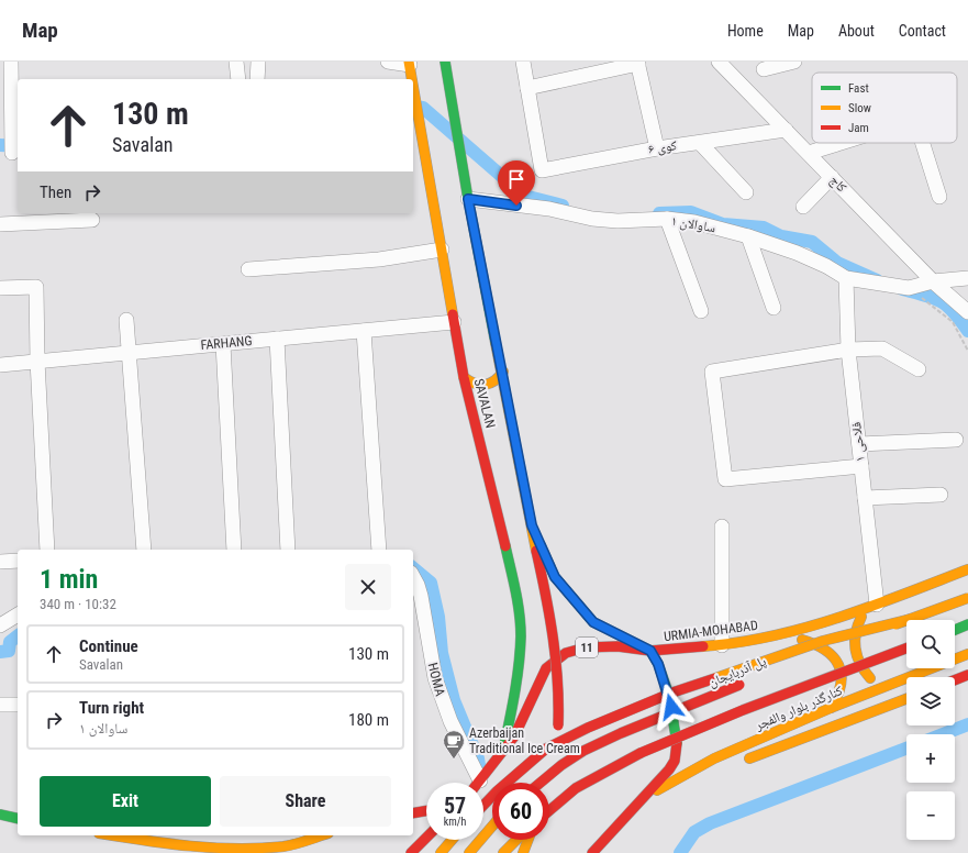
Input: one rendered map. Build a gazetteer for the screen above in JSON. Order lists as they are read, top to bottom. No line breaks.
{"streets":{"main road":["SAVALAN","URMIA-MOHABAD","11","پل آذربایجان","کنارگذر بلوار والفجر"],"street":["کوی ۶","کاج","ساوالان ۱","FARHANG","فلاحی ۱","HOMA"]},"crossings":[["کوی ۶","کاج"],["کاج","ساوالان ۱"],["ساوالان ۱","SAVALAN"],["ساوالان ۱","فلاحی ۱"],["FARHANG","SAVALAN"],["SAVALAN","URMIA-MOHABAD"],["فلاحی ۱","URMIA-MOHABAD"],["URMIA-MOHABAD","11"],["URMIA-MOHABAD","HOMA"],["11","کنارگذر بلوار والفجر"]],"places":{"cafe":["Azerbaijan Traditional Ice Cream"]},"legend":["Fast","Slow","Jam"],"page":{"header":"Map","nav":["Home","Map","About","Contact"],"turn":["130 m","Savalan"],"then":"Then","heading":["1 min","340 m · 10:32"],"map_buttons":["+","−"],"list":[{"name":"Continue","note":"Savalan","value":"130 m"},{"name":"Turn right","note":"ساوالان ۱","value":"180 m"}],"buttons":["Exit","Share"],"speed":"57 km/h","limit":"60"}}
